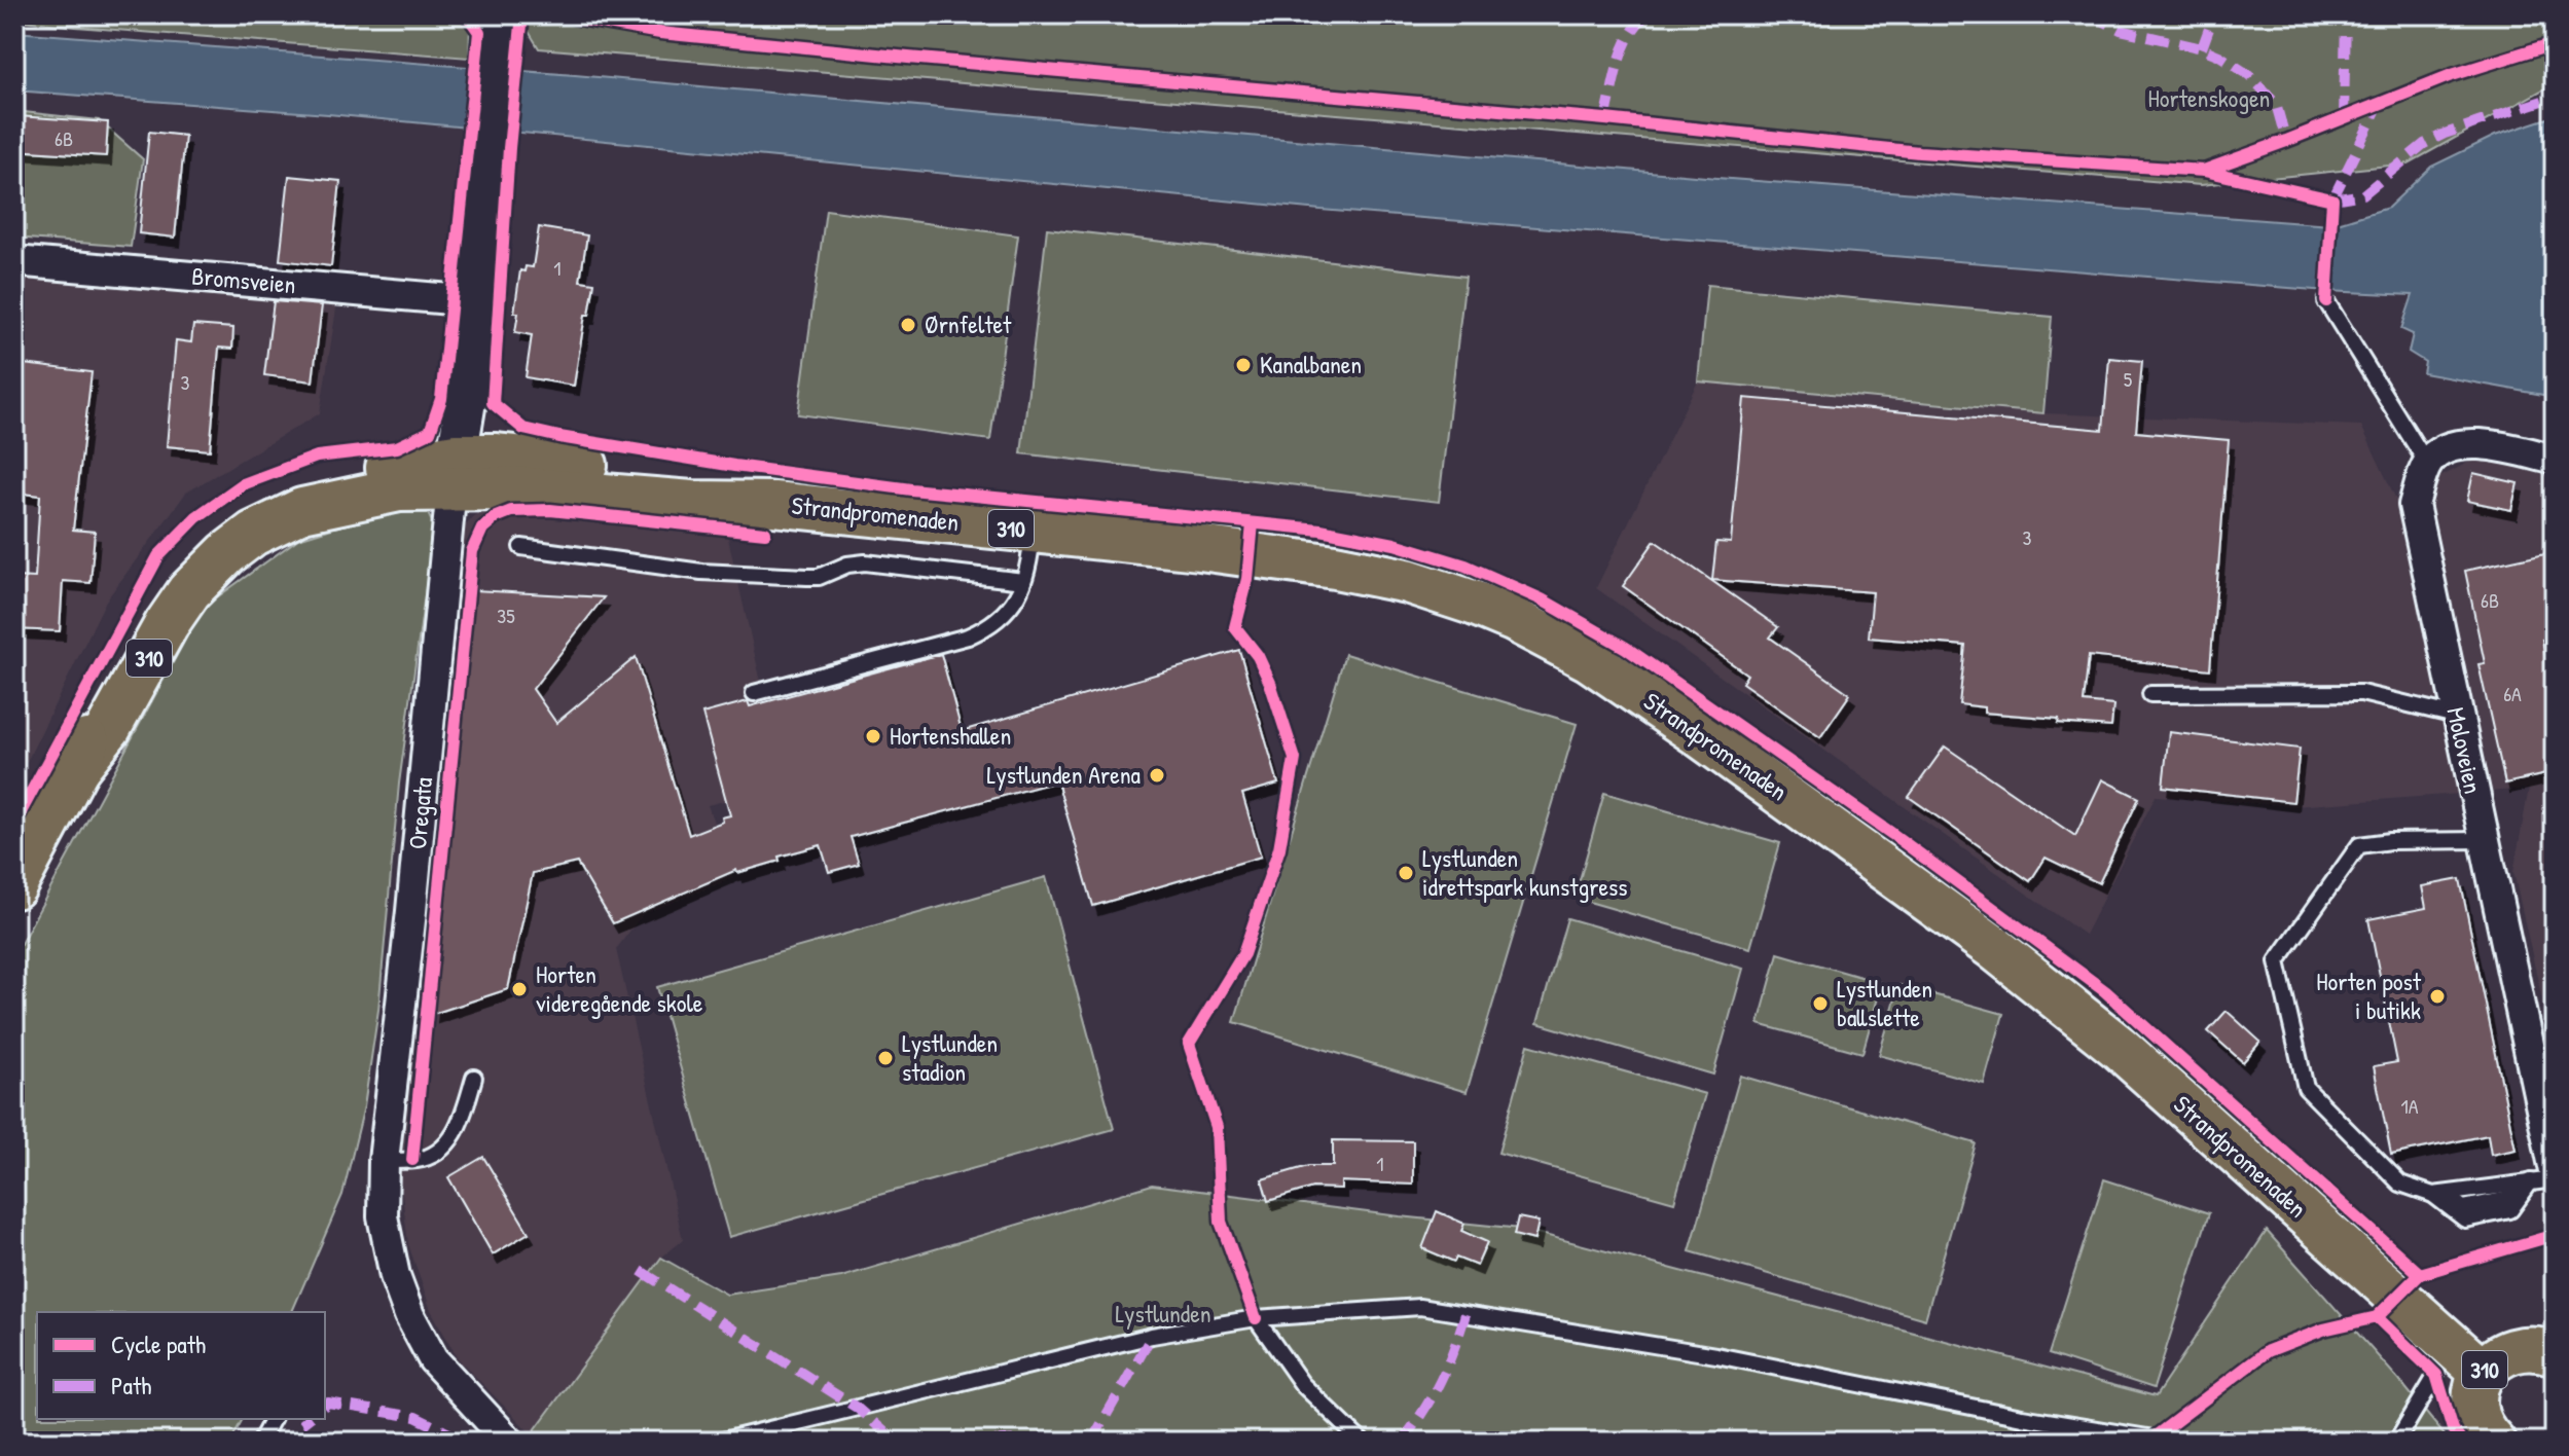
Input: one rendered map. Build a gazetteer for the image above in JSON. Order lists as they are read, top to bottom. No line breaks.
{"streets":{"main road":["Strandpromenaden","310","Oregata"],"street":["Bromsveien","Moloveien"]},"crossings":[["Bromsveien","Oregata"],["Strandpromenaden","310"],["Strandpromenaden","Oregata"]],"parks":["Hortenskogen","Lystlunden"],"places":["Ørnfeltet","Kanalbanen","Hortenshallen","Lystlunden Arena","Lystlunden idrettspark kunstgress","Horten videregående skole","Horten post i butikk","Lystlunden ballslette","Lystlunden stadion"],"house_numbers":["6B","1","5","3","3","6B","35","6A","1A","1"],"legend":["Cycle path","Path"]}
